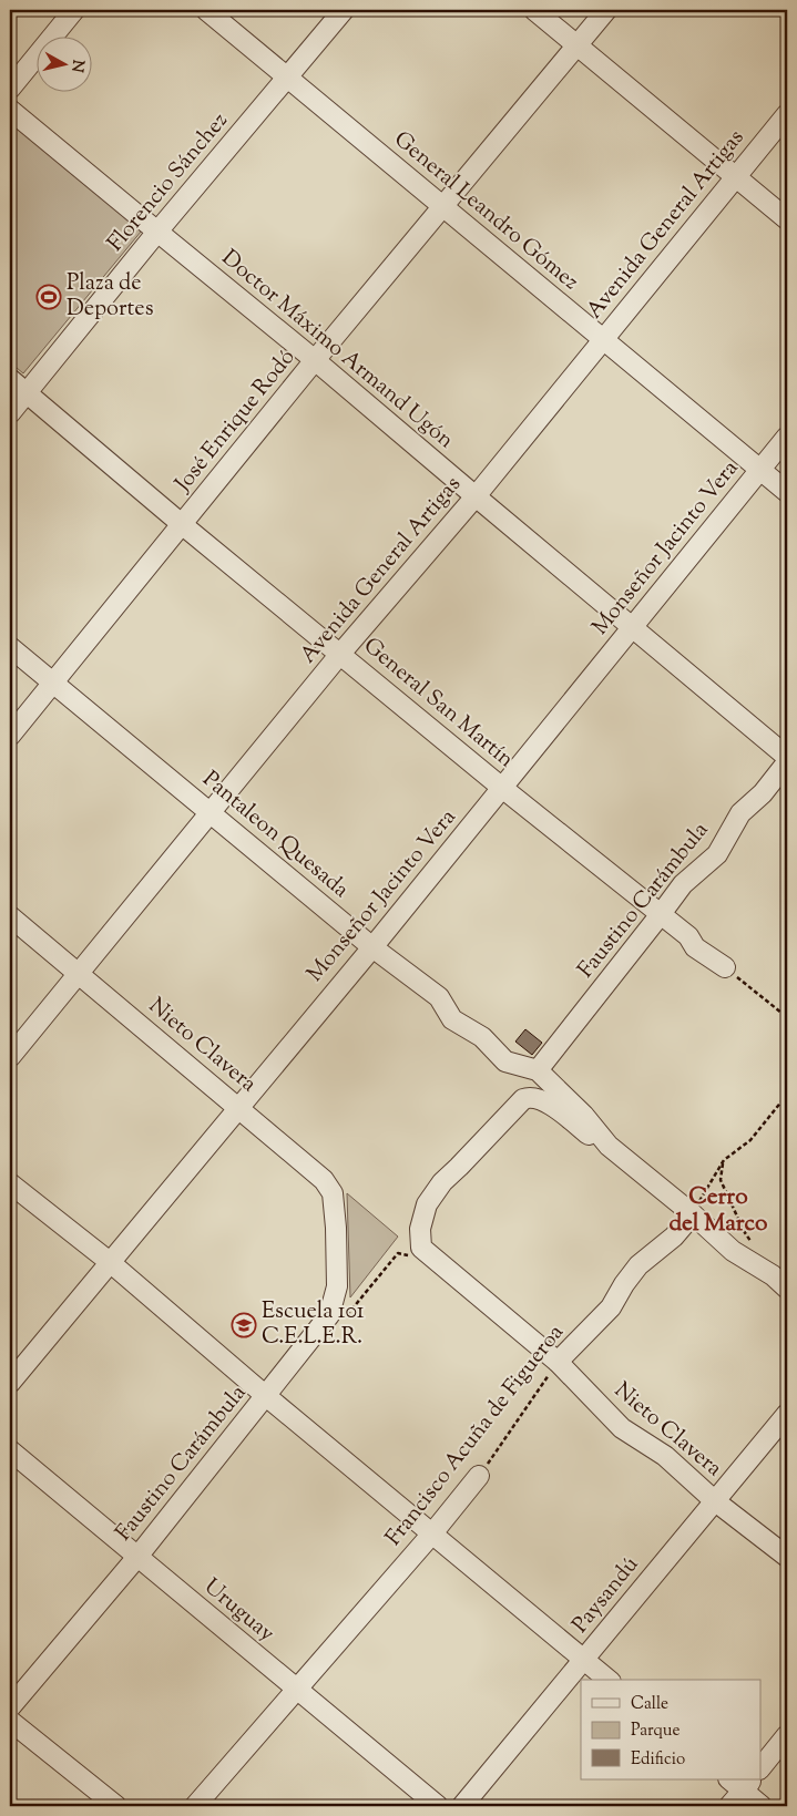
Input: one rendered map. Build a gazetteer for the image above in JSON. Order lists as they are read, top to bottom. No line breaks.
{"streets":{"street":["Florencio Sánchez","General Leandro Gómez","Avenida General Artigas","Doctor Máximo Armand Ugón","José Enrique Rodó","Monseñor Jacinto Vera","General San Martín","Pantaleon Quesada","Faustino Carámbula","Nieto Clavera","Francisco Acuña de Figueroa","Paysandú","Uruguay"]},"crossings":[["Florencio Sánchez","General Leandro Gómez"],["Florencio Sánchez","Doctor Máximo Armand Ugón"],["Florencio Sánchez","General San Martín"],["General Leandro Gómez","Avenida General Artigas"],["General Leandro Gómez","José Enrique Rodó"],["General Leandro Gómez","Monseñor Jacinto Vera"],["Avenida General Artigas","Doctor Máximo Armand Ugón"],["Avenida General Artigas","General San Martín"],["Avenida General Artigas","Pantaleon Quesada"],["Avenida General Artigas","Nieto Clavera"],["Doctor Máximo Armand Ugón","José Enrique Rodó"],["Doctor Máximo Armand Ugón","Monseñor Jacinto Vera"],["José Enrique Rodó","General San Martín"],["José Enrique Rodó","Pantaleon Quesada"],["Monseñor Jacinto Vera","General San Martín"],["Monseñor Jacinto Vera","Pantaleon Quesada"],["Monseñor Jacinto Vera","Nieto Clavera"],["General San Martín","Faustino Carámbula"],["Pantaleon Quesada","Faustino Carámbula"],["Pantaleon Quesada","Francisco Acuña de Figueroa"],["Faustino Carámbula","Nieto Clavera"],["Faustino Carámbula","Uruguay"],["Nieto Clavera","Francisco Acuña de Figueroa"],["Nieto Clavera","Paysandú"],["Francisco Acuña de Figueroa","Uruguay"]],"districts":["Cerro del Marco"],"places":{"sports":["Plaza de Deportes"],"school or university":["Escuela 101 C.E.L.E.R."]},"legend":["Calle","Parque","Edificio"],"north":"right"}
